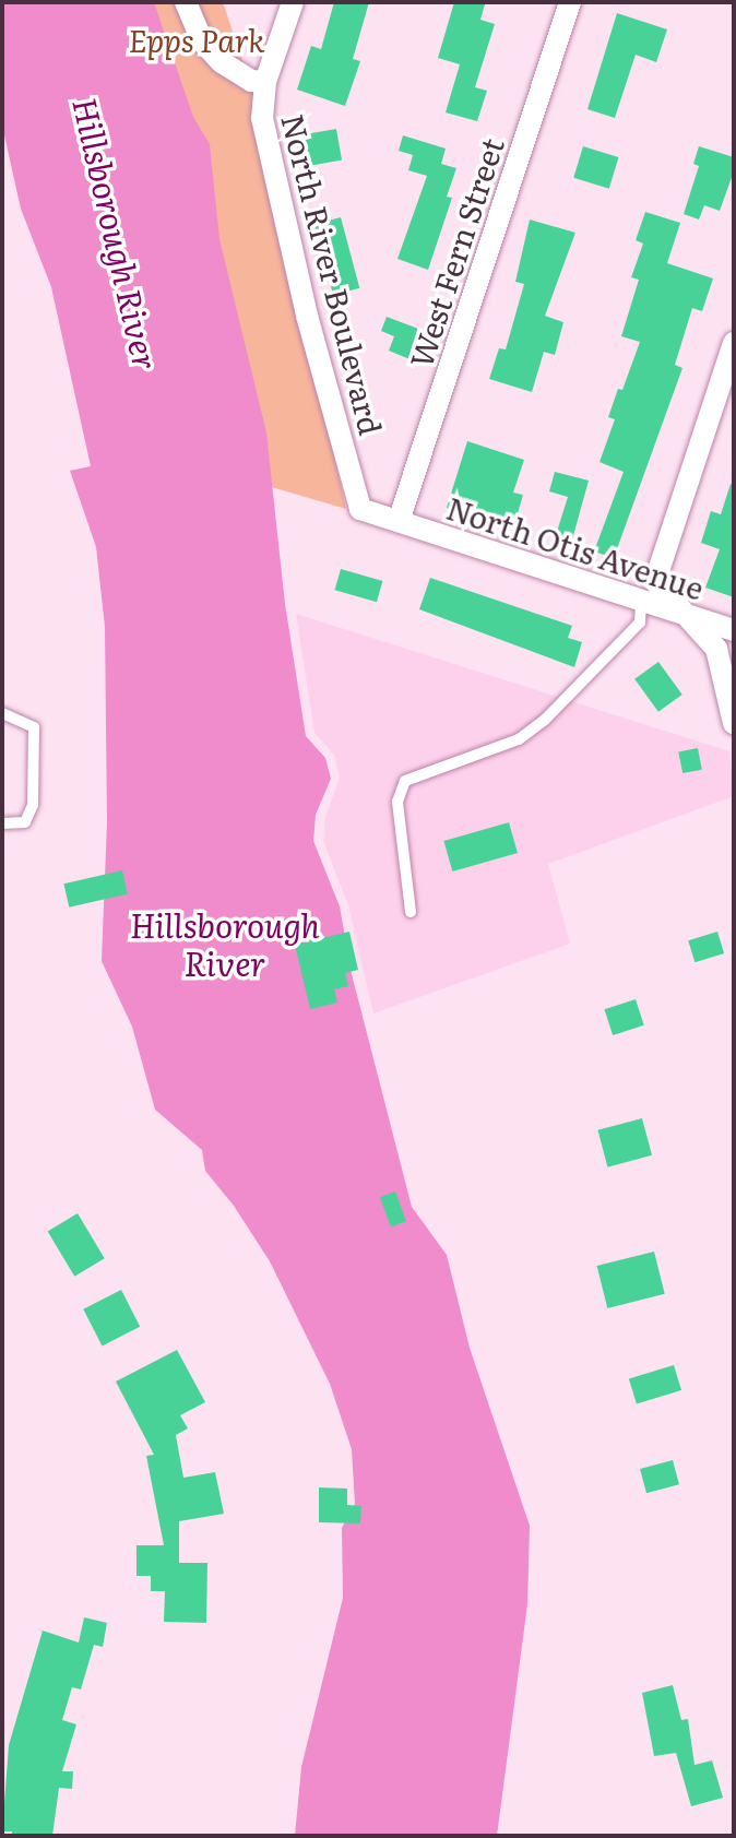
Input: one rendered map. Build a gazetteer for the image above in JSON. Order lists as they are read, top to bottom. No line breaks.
{"streets":{"street":["West Fern Street","North River Boulevard","North Otis Avenue"]},"crossings":[["West Fern Street","North River Boulevard"],["West Fern Street","North Otis Avenue"],["North River Boulevard","North Otis Avenue"]],"water":["Hillsborough River"],"parks":["Epps Park"]}
